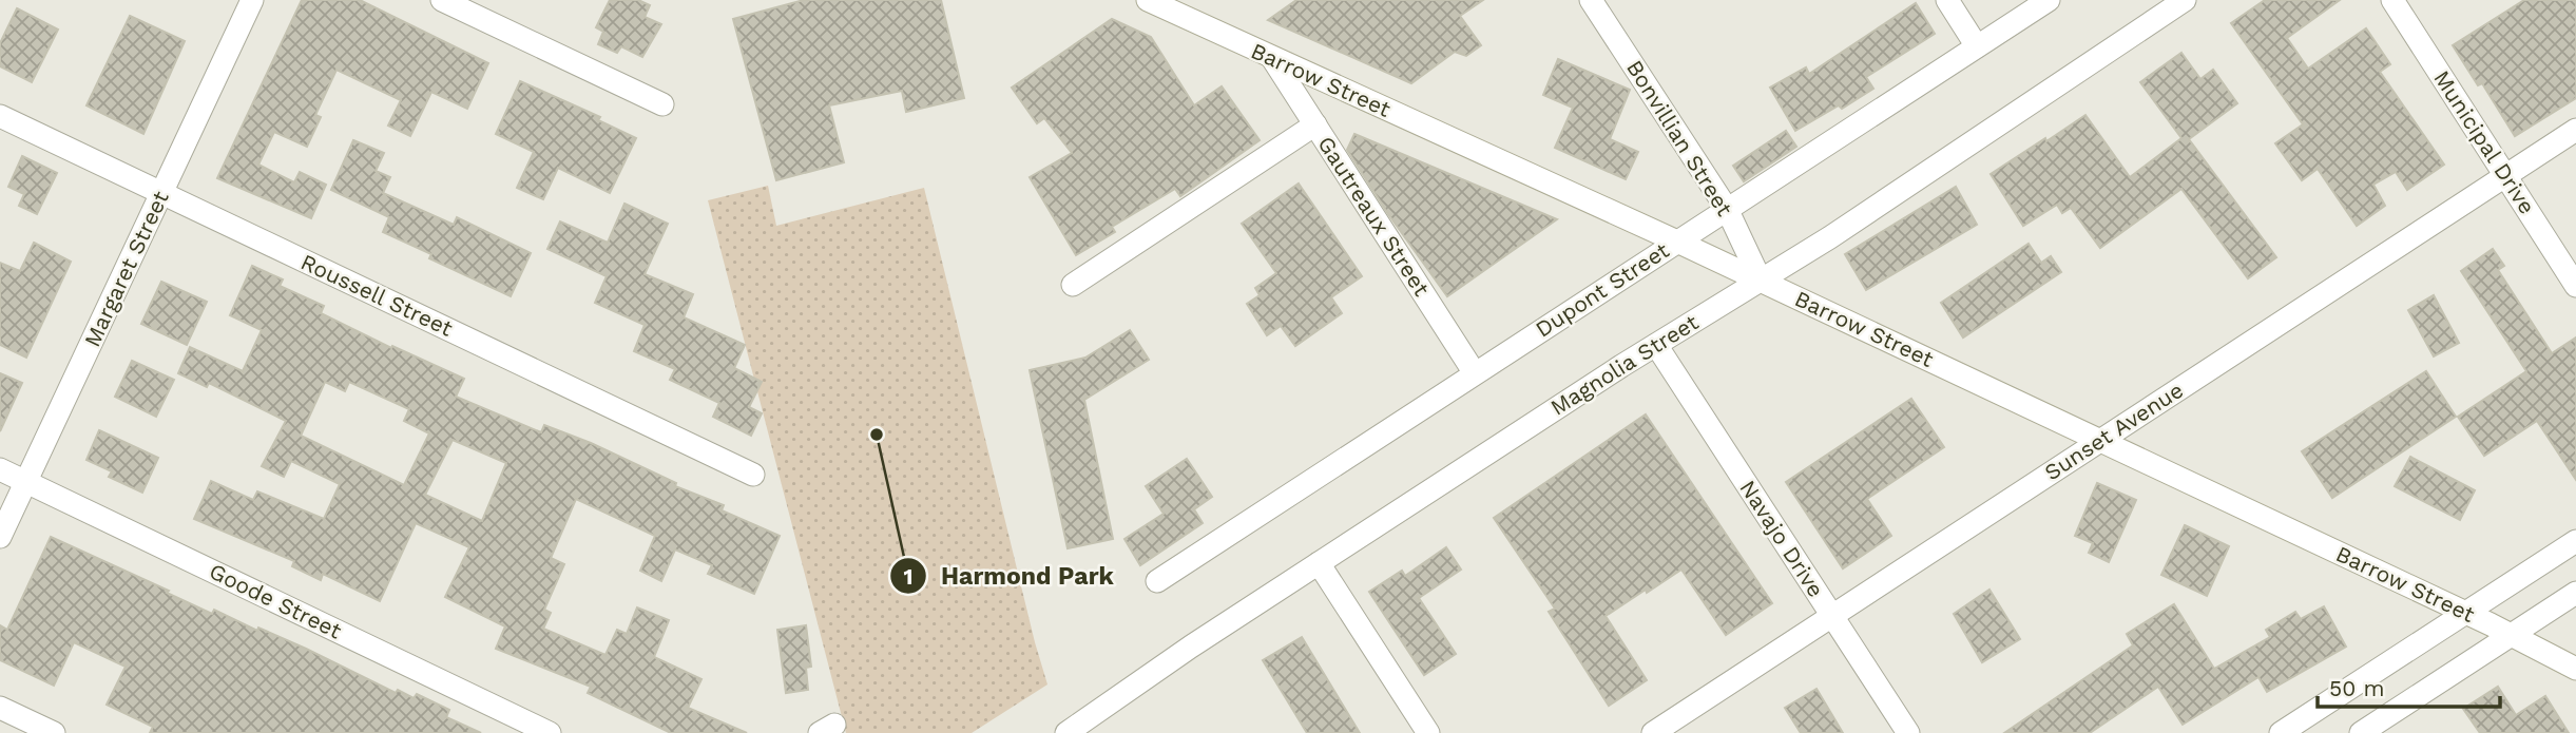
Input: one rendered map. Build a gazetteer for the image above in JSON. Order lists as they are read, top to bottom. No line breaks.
{"streets":{"street":["Barrow Street","Bonvillian Street","Municipal Drive","Gautreaux Street","Margaret Street","Dupont Street","Roussell Street","Magnolia Street","Sunset Avenue","Navajo Drive","Goode Street"]},"crossings":[["Barrow Street","Bonvillian Street"],["Barrow Street","Gautreaux Street"],["Barrow Street","Dupont Street"],["Barrow Street","Magnolia Street"],["Barrow Street","Sunset Avenue"],["Bonvillian Street","Dupont Street"],["Bonvillian Street","Magnolia Street"],["Municipal Drive","Sunset Avenue"],["Gautreaux Street","Dupont Street"],["Margaret Street","Roussell Street"],["Margaret Street","Goode Street"],["Magnolia Street","Navajo Drive"],["Sunset Avenue","Navajo Drive"]],"places":["Harmond Park"],"scale_bar":"50 m"}
